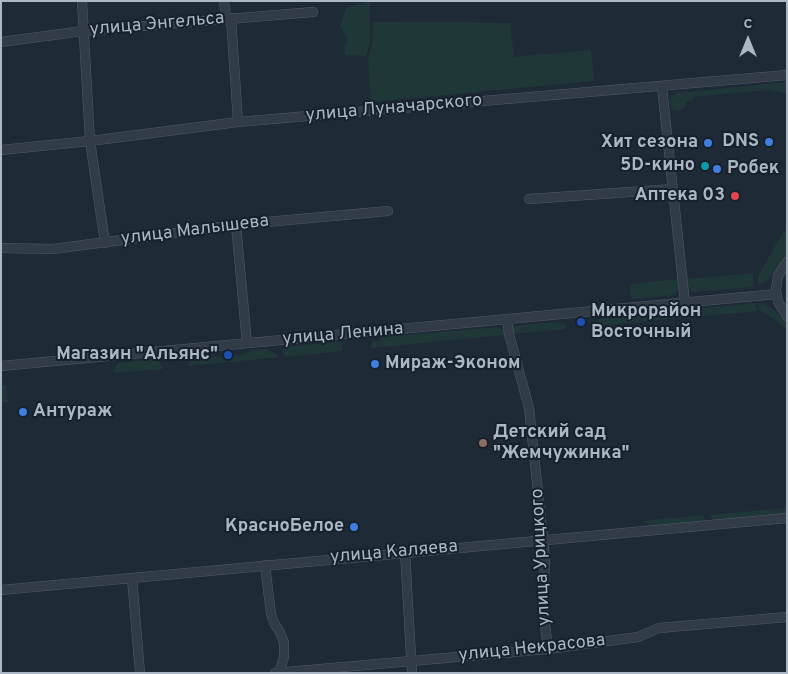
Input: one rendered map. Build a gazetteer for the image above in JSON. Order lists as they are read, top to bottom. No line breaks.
{"streets":{"street":["улица Энгельса","улица Луначарского","улица Малышева","улица Ленина","улица Каляева","улица Урицкого","улица Некрасова"]},"crossings":[["улица Ленина","улица Урицкого"],["улица Каляева","улица Урицкого"],["улица Урицкого","улица Некрасова"]],"places":["DNS","Хит сезона","5D-кино","Робек","Аптека 03","Микрорайон Восточный","Магазин \"Альянс\"","Мираж-Эконом","Антураж","Детский сад \"Жемчужинка\"","КрасноБелое"],"north":"top"}
